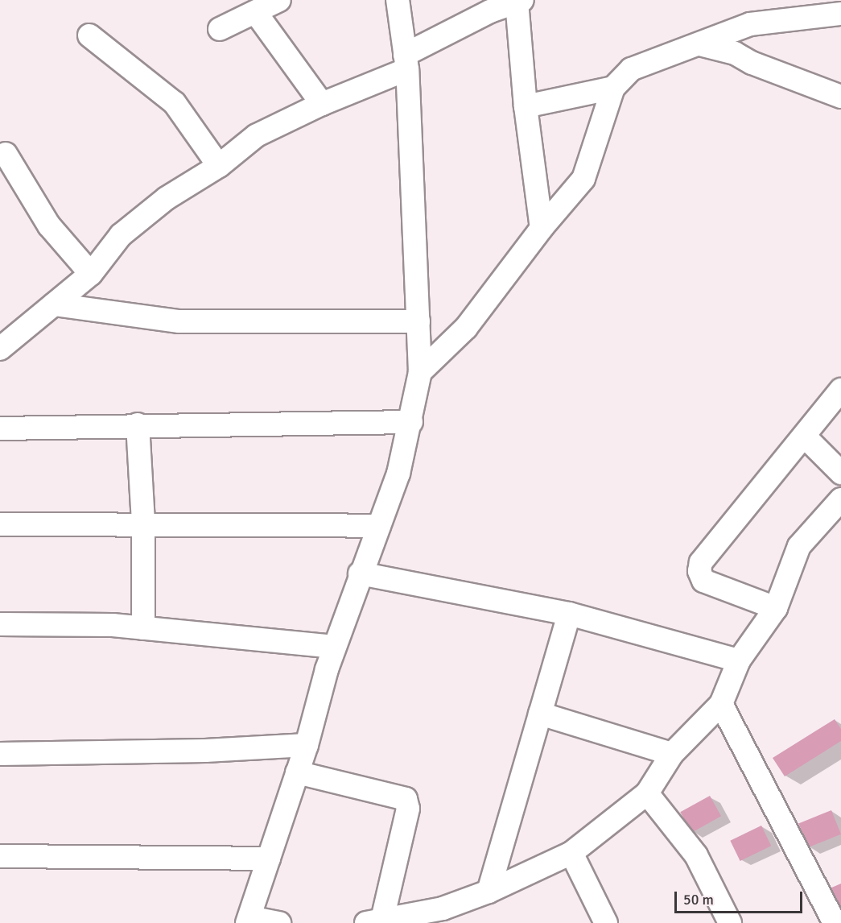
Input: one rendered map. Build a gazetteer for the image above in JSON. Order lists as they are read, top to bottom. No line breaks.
{"scale_bar":"50 m"}
